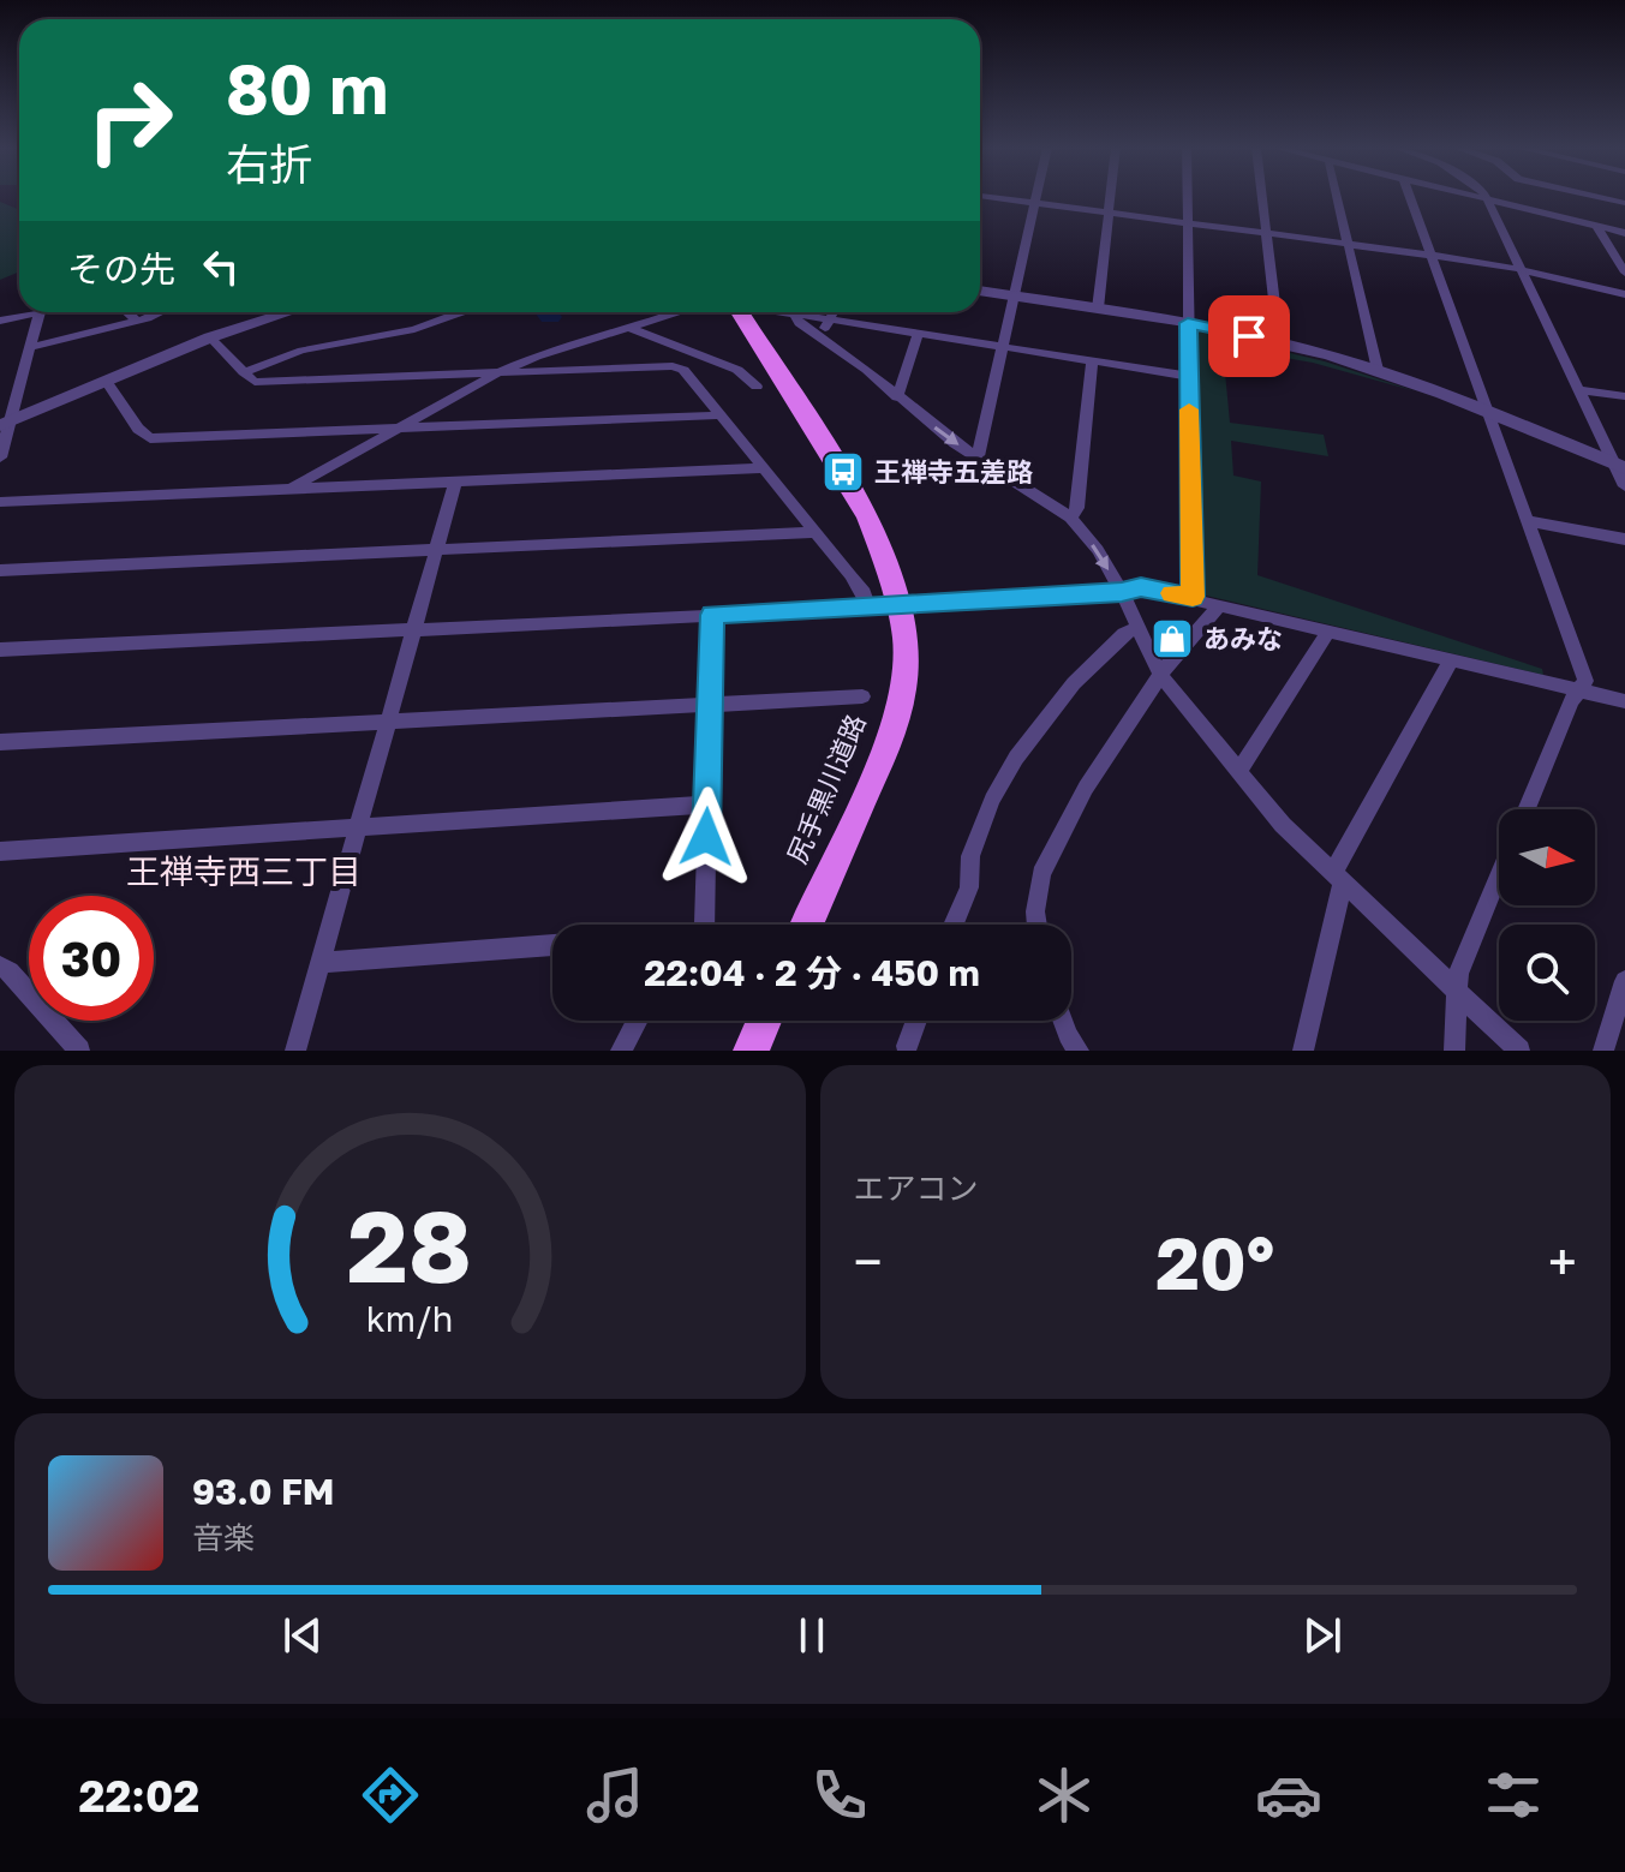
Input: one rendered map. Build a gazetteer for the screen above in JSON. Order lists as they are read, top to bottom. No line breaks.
{"streets":{"main road":["尻手黒川道路"]},"districts":["王禅寺西三丁目"],"places":{"bus stop":["王禅寺五差路"],"shop":["あみな"]},"north":"right","page":{"turn":["80 m","右折"],"then":"その先","limit":"30","trip":"22:04 · 2 分 · 450 m","tile":"エアコン","heat":["−","20°","+"],"song":["93.0 FM","音楽"],"tabs":"22:02","gauge":["28","km/h"]}}
